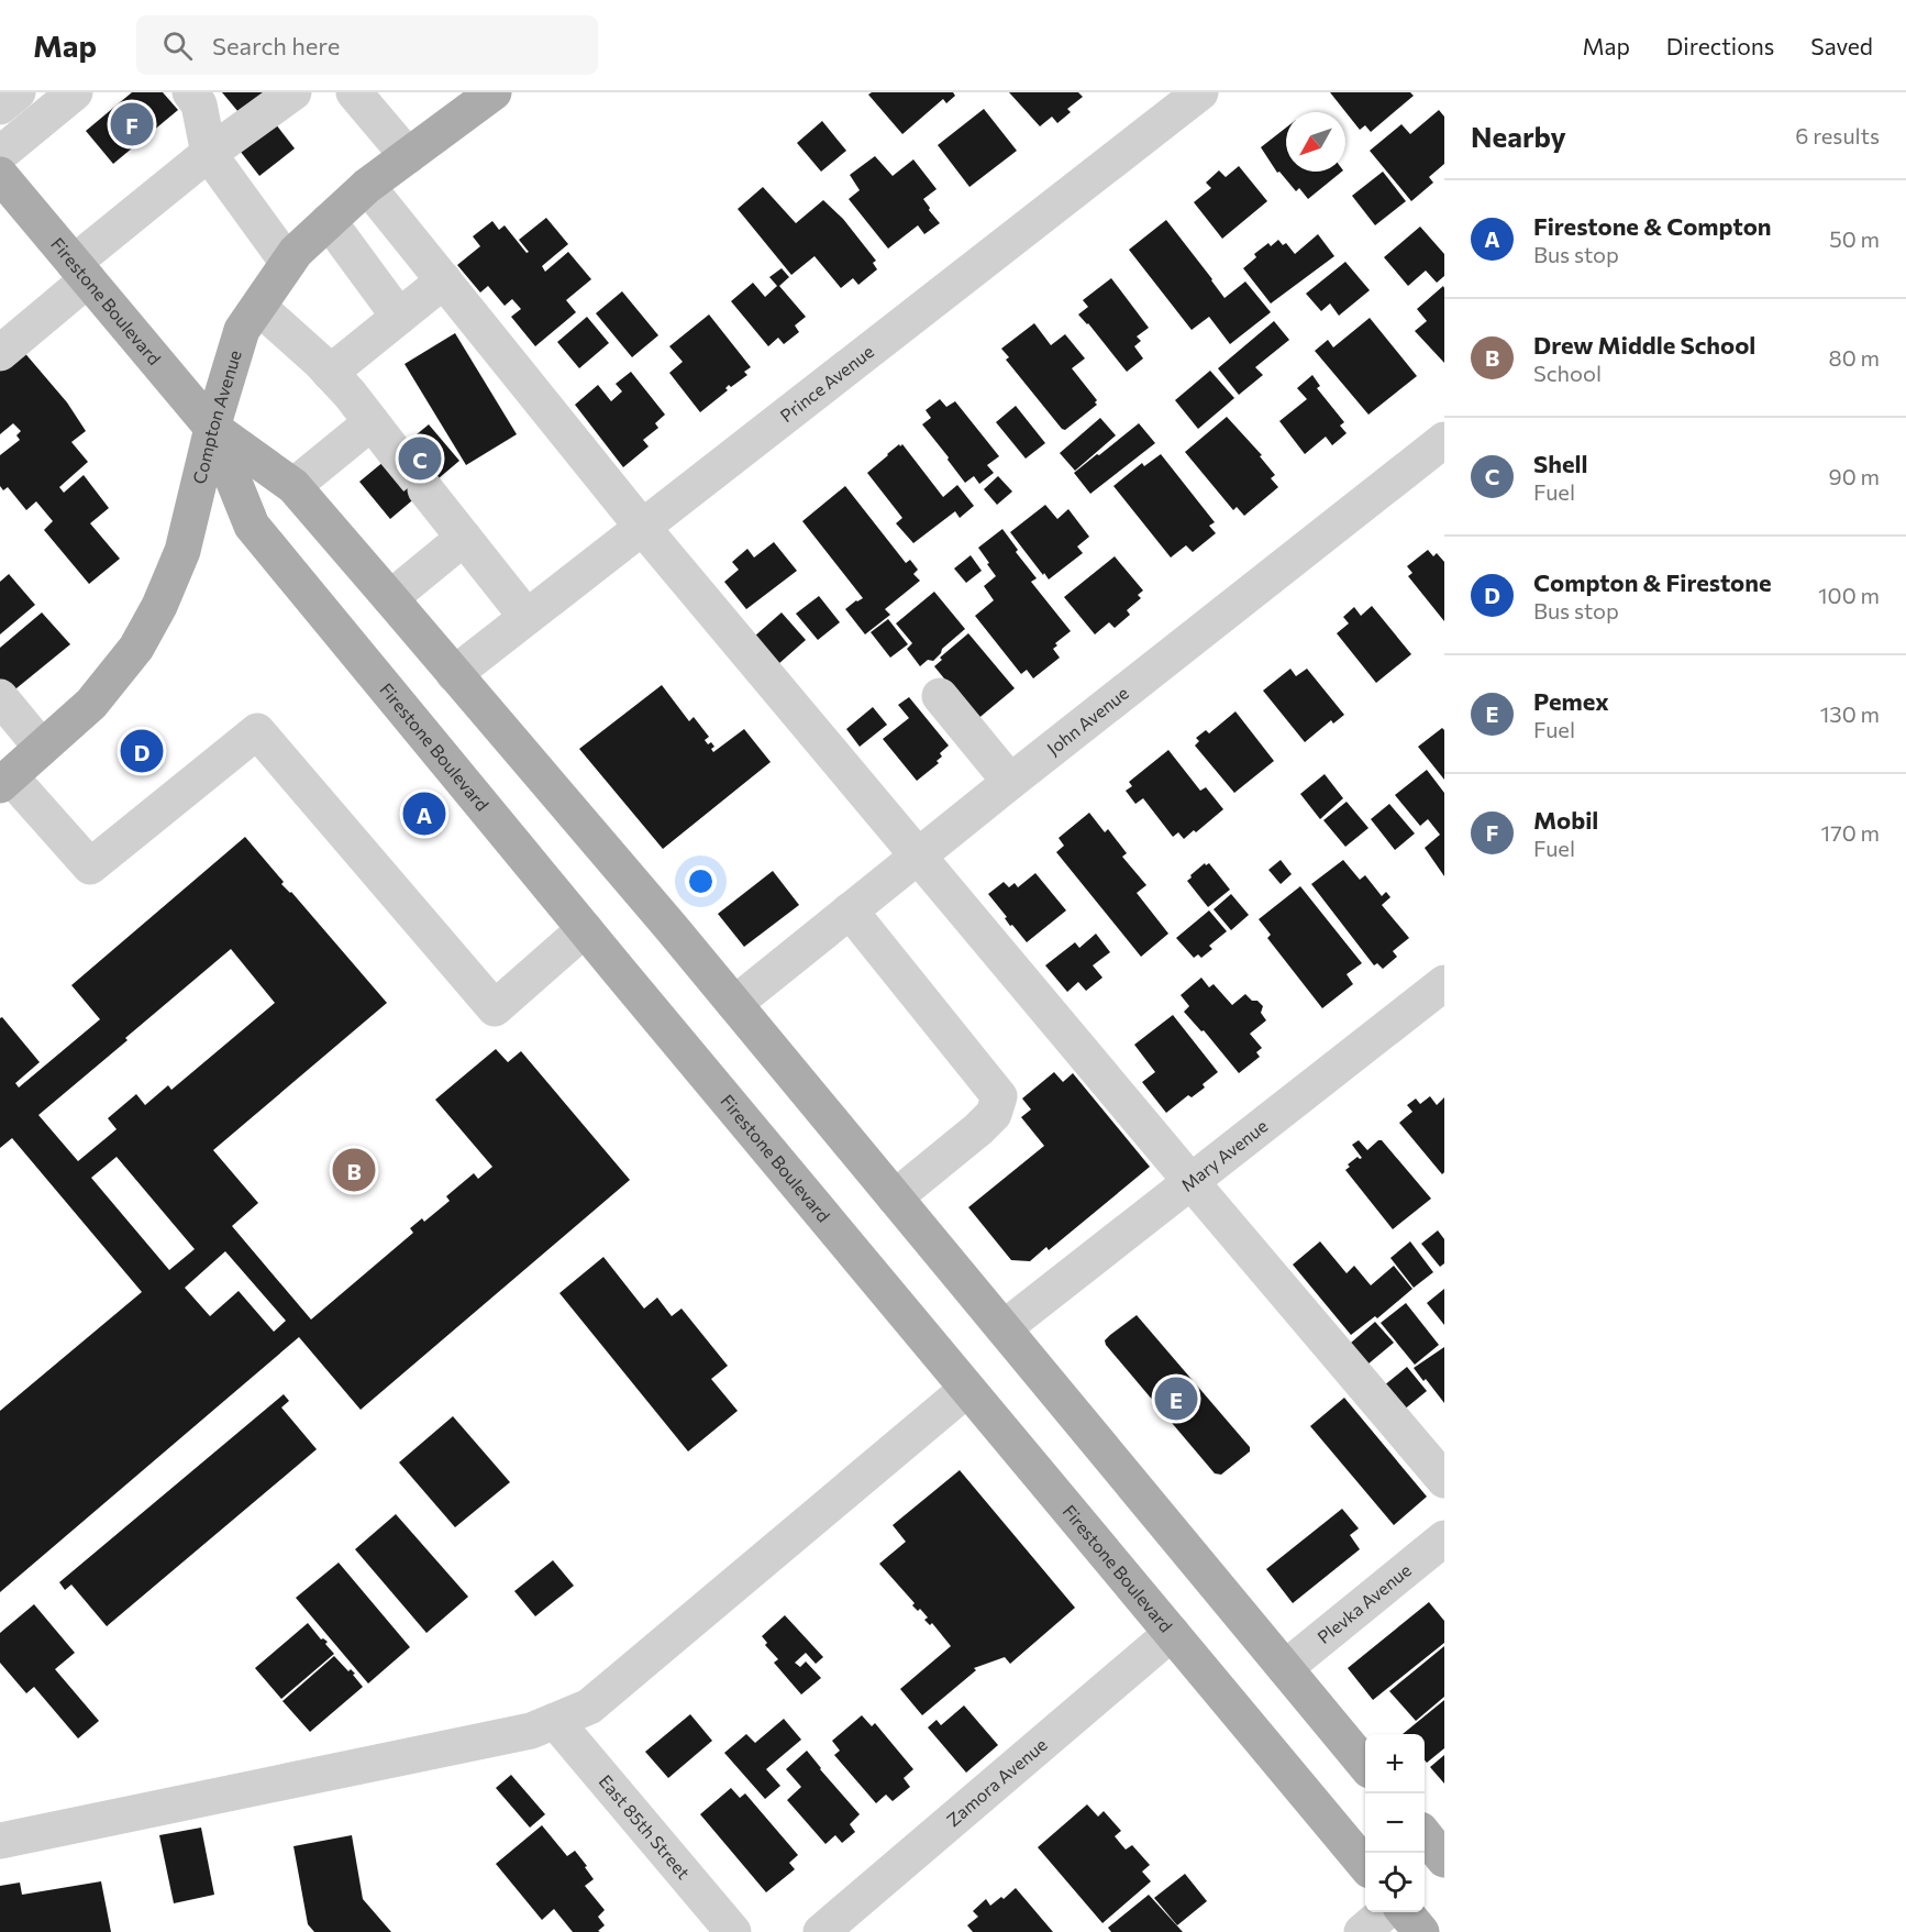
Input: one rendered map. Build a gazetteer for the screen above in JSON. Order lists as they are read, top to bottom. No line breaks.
{"streets":{"main road":["Firestone Boulevard","Compton Avenue"],"street":["Prince Avenue","John Avenue","Mary Avenue","Plevka Avenue","Zamora Avenue","East 85th Street"]},"crossings":[["Firestone Boulevard","Prince Avenue"],["Firestone Boulevard","Compton Avenue"],["Firestone Boulevard","John Avenue"],["Firestone Boulevard","Mary Avenue"],["Firestone Boulevard","Plevka Avenue"],["Firestone Boulevard","Zamora Avenue"]],"north":"bottom left","page":{"header":"Map","search":"Search here","nav":["Map","Directions","Saved"],"heading":["Nearby","6 results"],"pins":["F","C","D","A","B","E"],"list":[{"mark":"A","name":"Firestone & Compton","note":"Bus stop","value":"50 m"},{"mark":"B","name":"Drew Middle School","note":"School","value":"80 m"},{"mark":"C","name":"Shell","note":"Fuel","value":"90 m"},{"mark":"D","name":"Compton & Firestone","note":"Bus stop","value":"100 m"},{"mark":"E","name":"Pemex","note":"Fuel","value":"130 m"},{"mark":"F","name":"Mobil","note":"Fuel","value":"170 m"}],"map_buttons":["+","−"]}}
